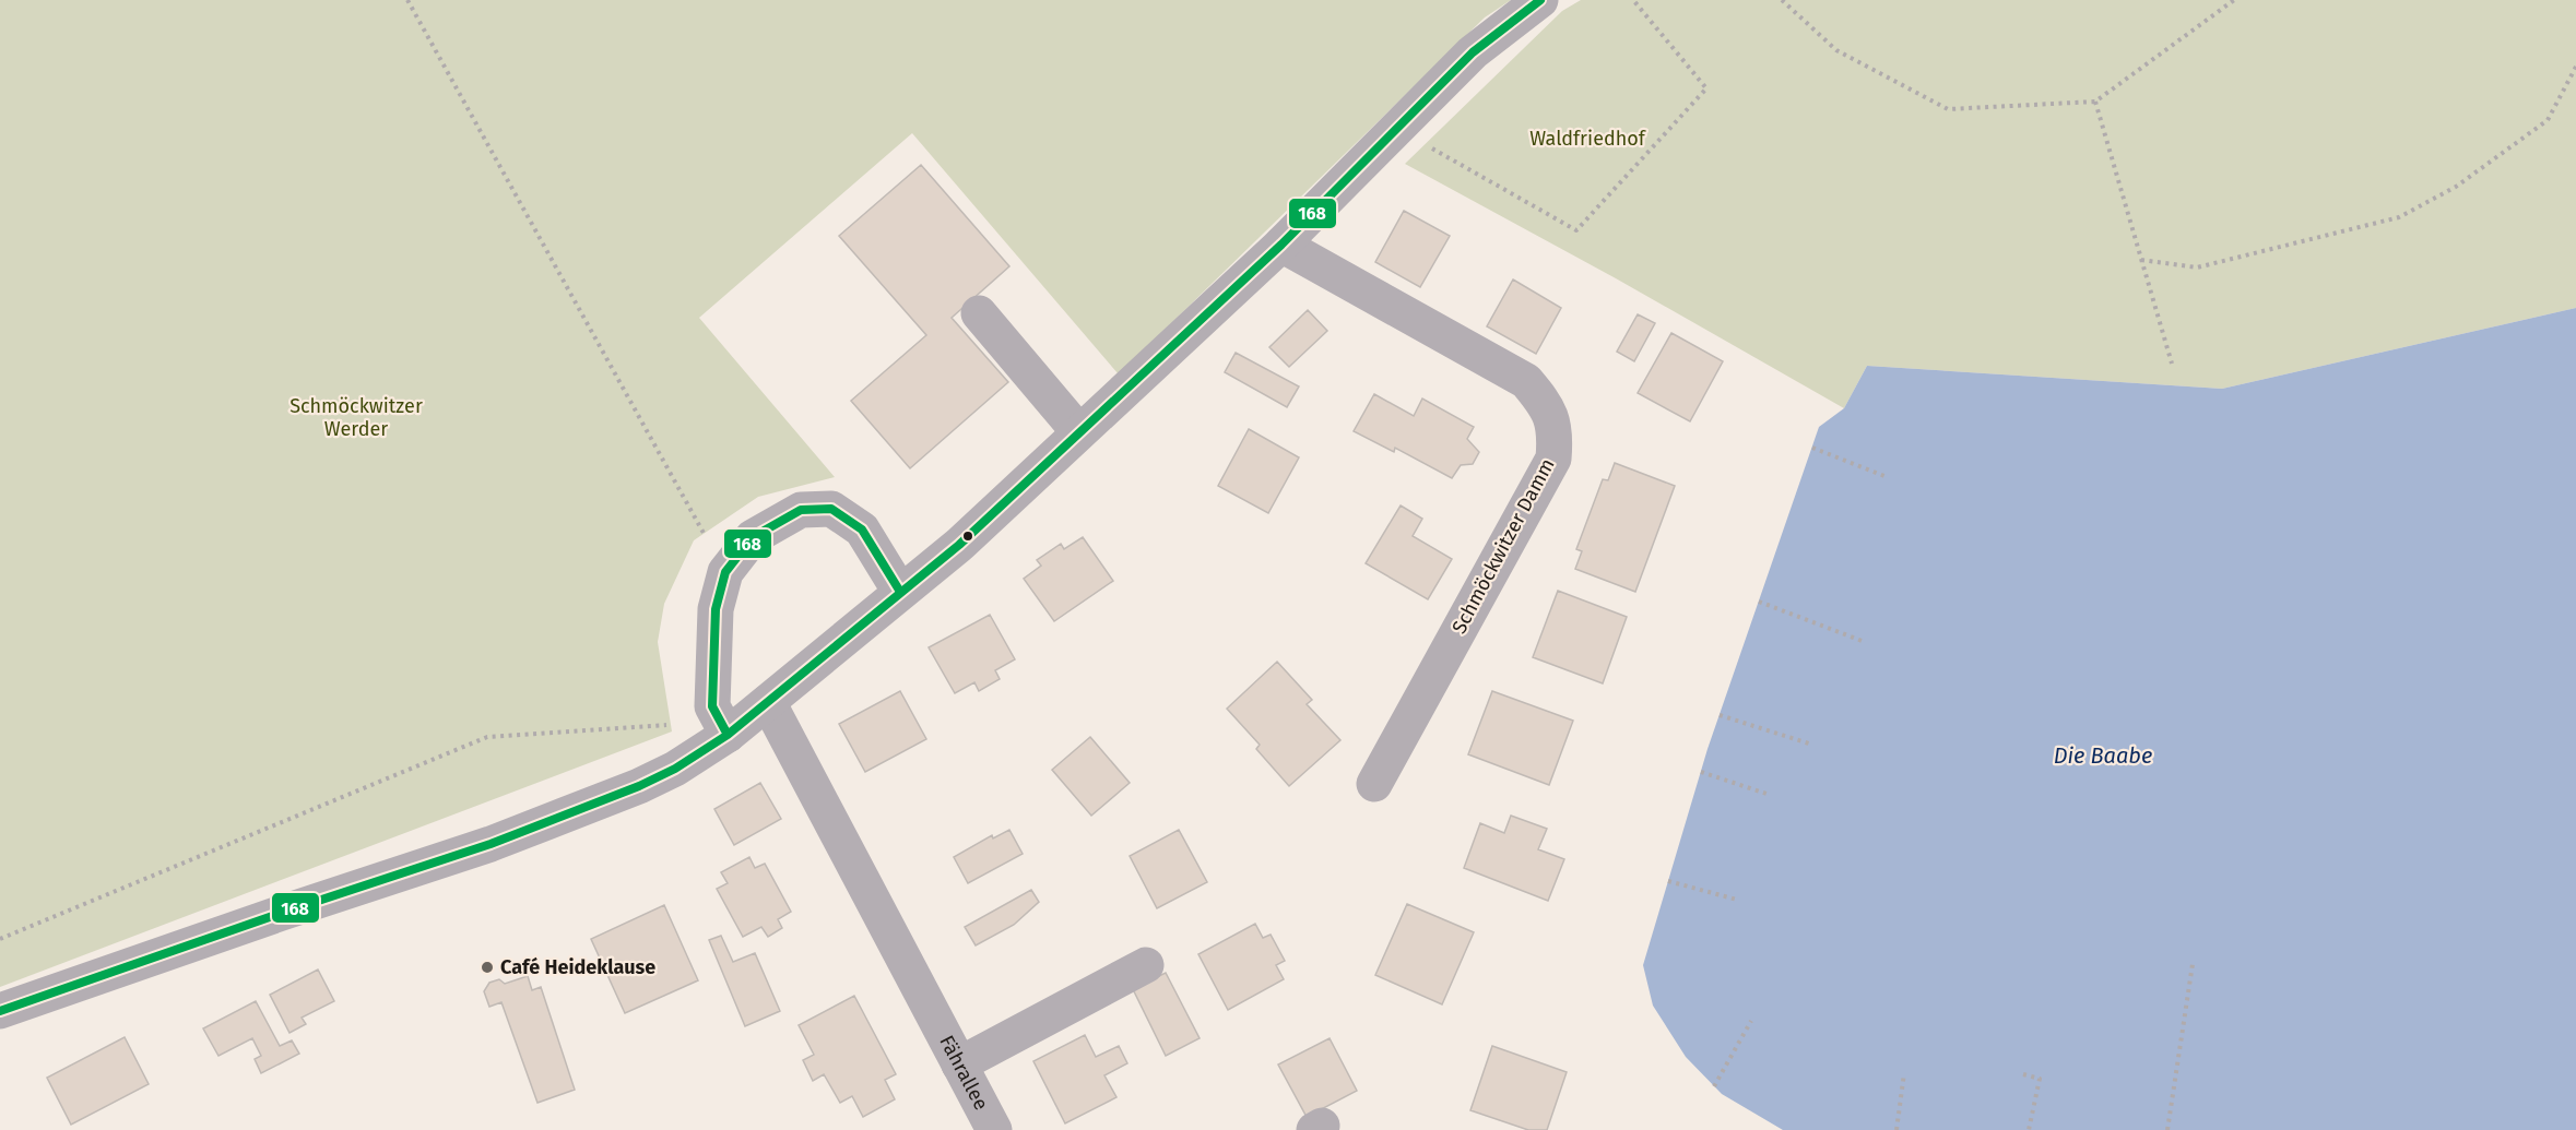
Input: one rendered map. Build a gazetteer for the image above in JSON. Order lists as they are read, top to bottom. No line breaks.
{"streets":{"street":["Schmöckwitzer Damm","Fährallee"]},"water":["Die Baabe"],"parks":["Waldfriedhof","Schmöckwitzer Werder"],"places":["Café Heideklause"],"lines":["transit line 168"]}
